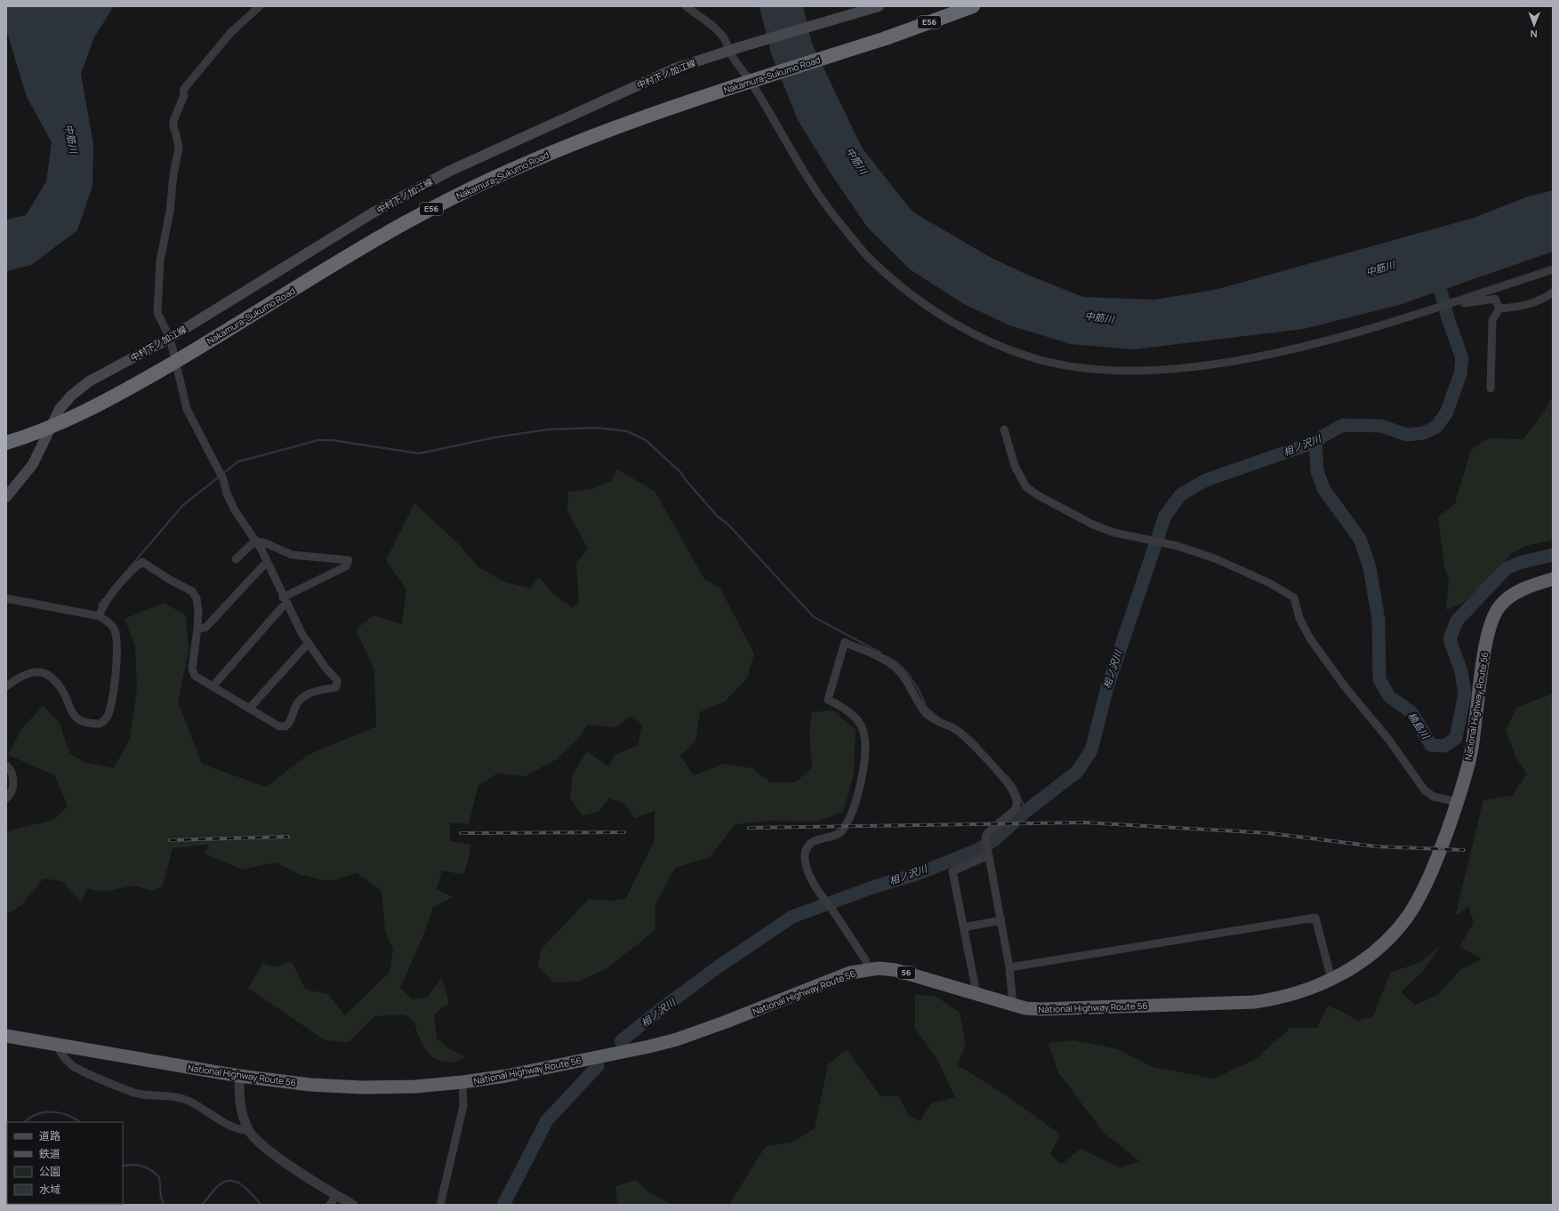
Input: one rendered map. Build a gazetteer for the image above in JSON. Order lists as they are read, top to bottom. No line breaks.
{"streets":{"highway":["E56","Nakamura-Sukumo Road","National Highway Route 56","56"],"main road":["中村下ノ加江線"]},"water":["中筋川","相ノ沢川","楠島川"],"legend":["道路","鉄道","公園","水域"],"north":"bottom"}
